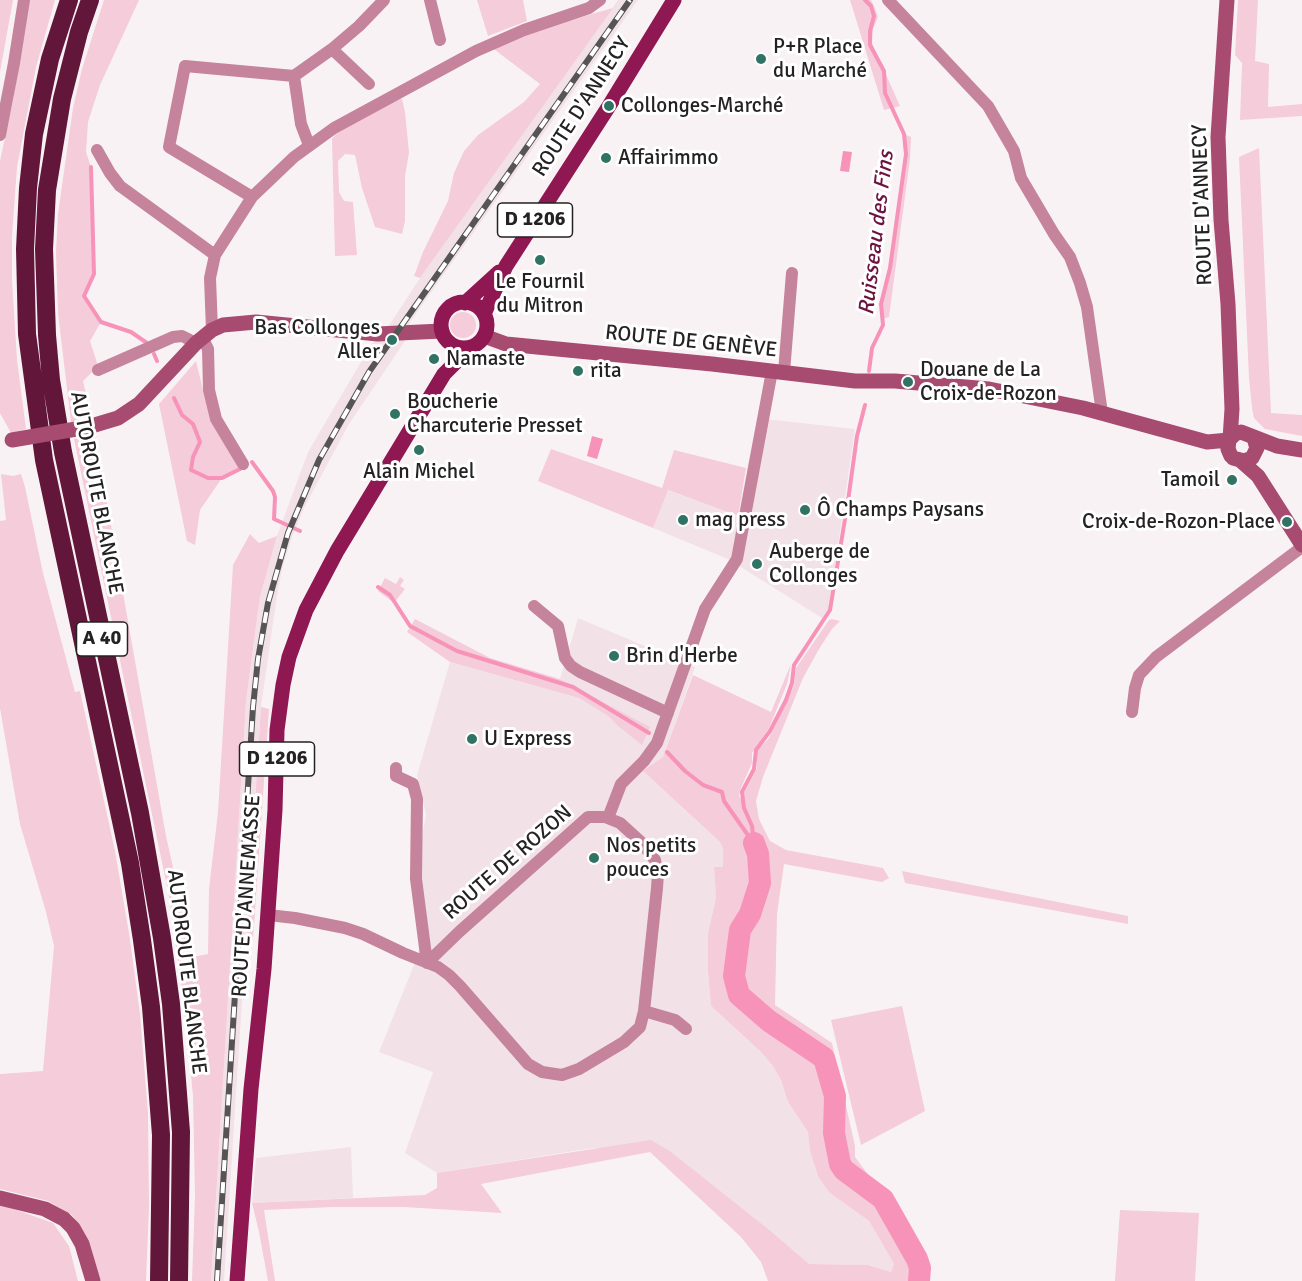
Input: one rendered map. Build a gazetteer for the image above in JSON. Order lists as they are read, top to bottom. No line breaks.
{"streets":{"highway":["AUTOROUTE BLANCHE","A 40"],"main road":["ROUTE D'ANNECY","D 1206","ROUTE D'ANNEMASSE"],"street":["ROUTE DE GENÈVE","ROUTE DE ROZON"]},"crossings":[["ROUTE D'ANNECY","ROUTE DE GENÈVE"],["ROUTE D'ANNECY","ROUTE D'ANNEMASSE"],["ROUTE DE GENÈVE","ROUTE DE ROZON"],["ROUTE DE GENÈVE","ROUTE D'ANNEMASSE"]],"water":["Ruisseau des Fins"],"places":["P+R Place du Marché","Collonges-Marché","Affairimmo","Le Fournil du Mitron","Bas Collonges Aller","Namaste","rita","Douane de La Croix-de-Rozon","Boucherie Charcuterie Presset","Alain Michel","Tamoil","Ô Champs Paysans","mag press","Croix-de-Rozon-Place","Auberge de Collonges","Brin d'Herbe","U Express","Nos petits pouces"]}
